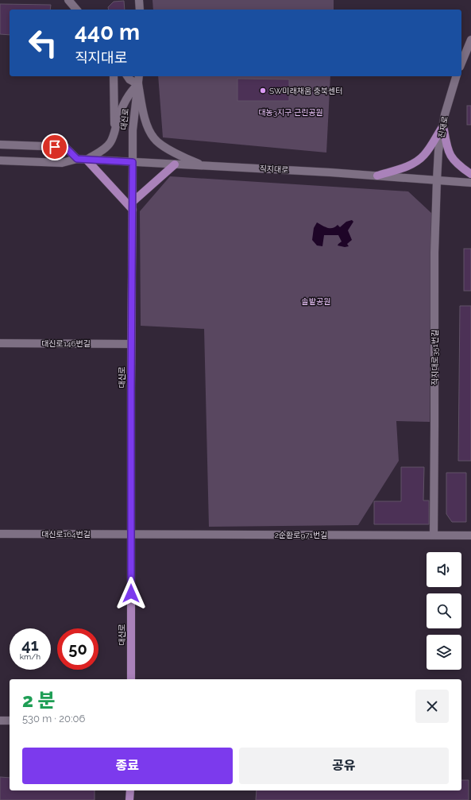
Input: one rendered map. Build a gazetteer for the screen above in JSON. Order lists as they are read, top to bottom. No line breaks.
{"streets":{"main road":["대신로"],"street":["진재로","직지대로","대신로146번길","직지대로351번길","대신로164번길","2순환로971번길"]},"crossings":[["대신로","직지대로"],["대신로","대신로146번길"],["대신로","대신로164번길"],["대신로","2순환로971번길"],["진재로","직지대로"],["진재로","직지대로351번길"],["직지대로","직지대로351번길"],["직지대로351번길","2순환로971번길"],["대신로164번길","2순환로971번길"]],"parks":["대농3지구 근린공원","솔밭공원"],"places":["SW미래채움 충북센터"],"page":{"turn":["440 m","직지대로"],"speed":"41 km/h","limit":"50","heading":["2 분","530 m · 20:06"],"buttons":["종료","공유"]}}
